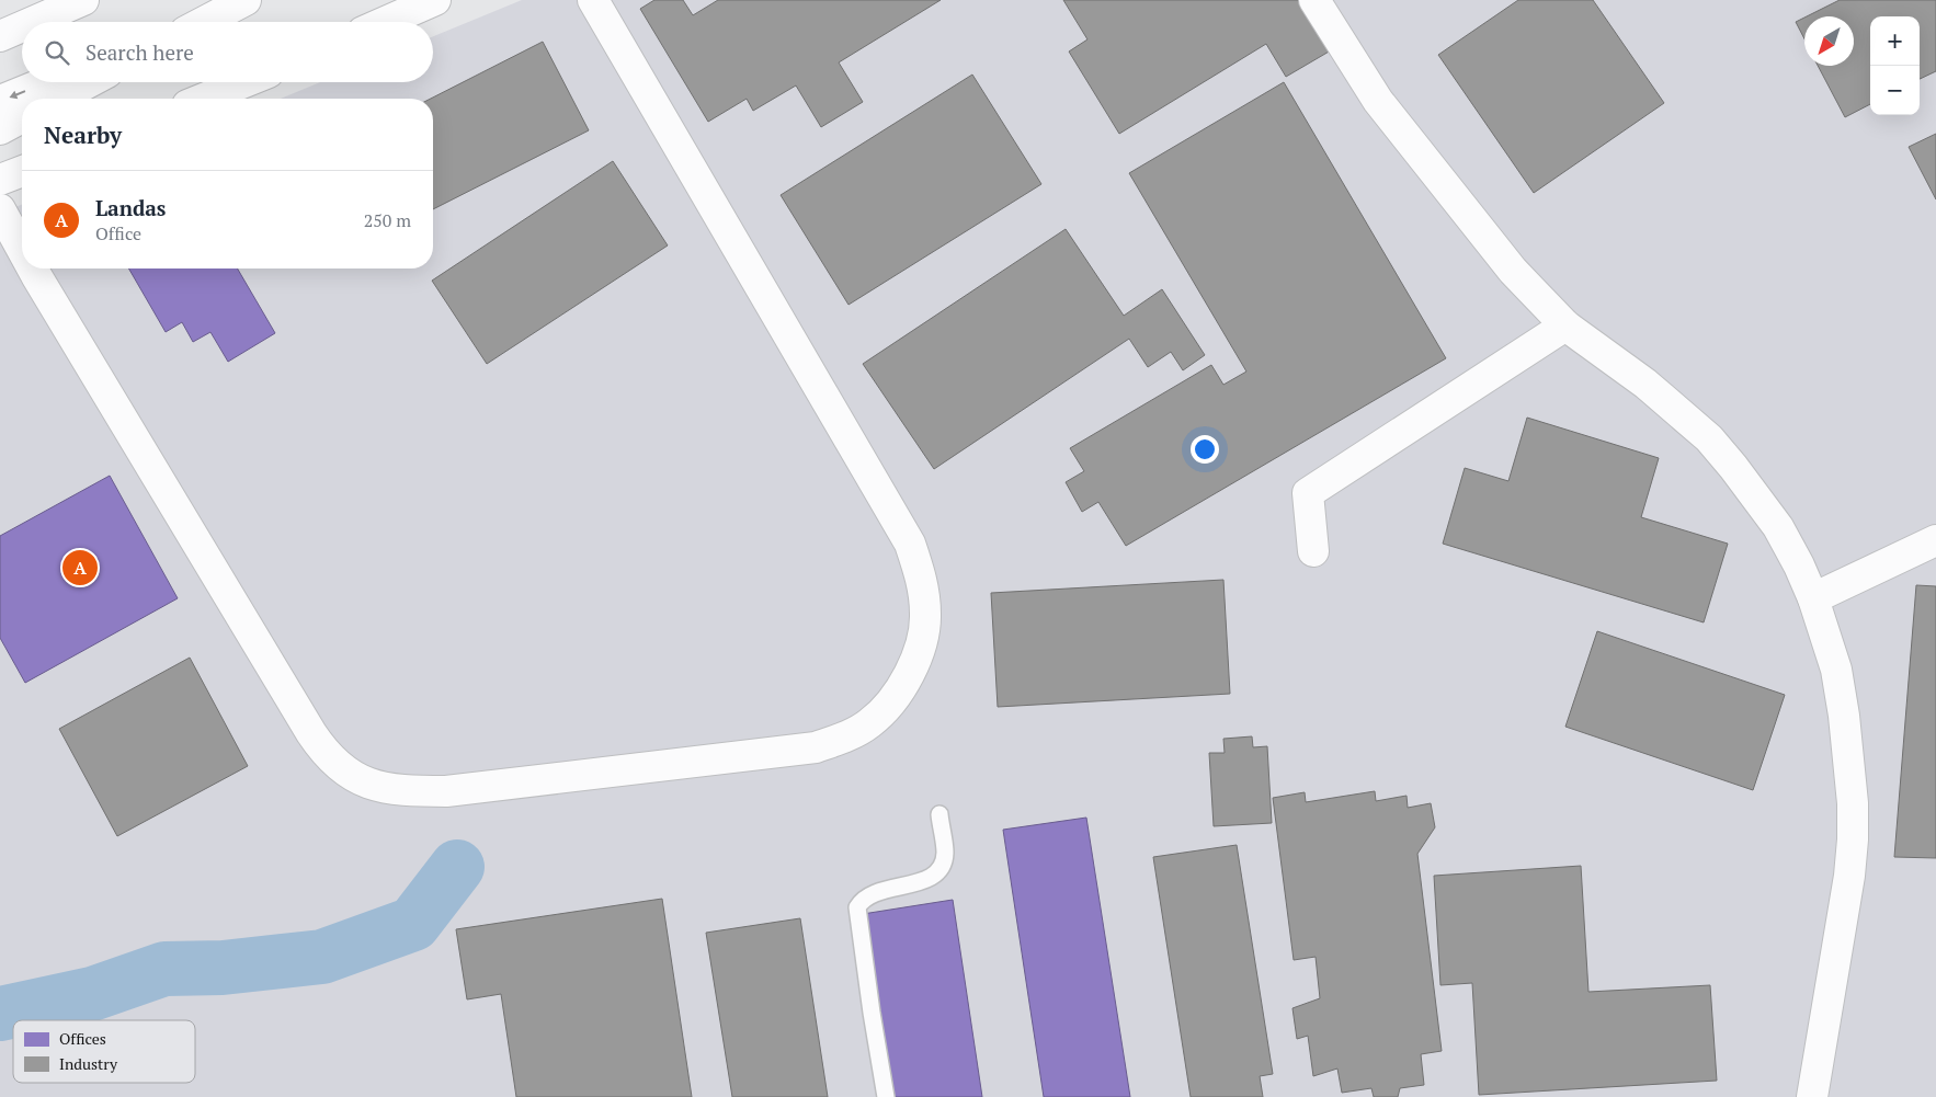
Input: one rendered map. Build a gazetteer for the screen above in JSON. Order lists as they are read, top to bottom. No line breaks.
{"legend":["Offices","Industry"],"north":"bottom left","page":{"map_buttons":["+","−"],"search":"Search here","heading":"Nearby","list":[{"mark":"A","name":"Landas","note":"Office","value":"250 m"}],"pins":"A"}}
